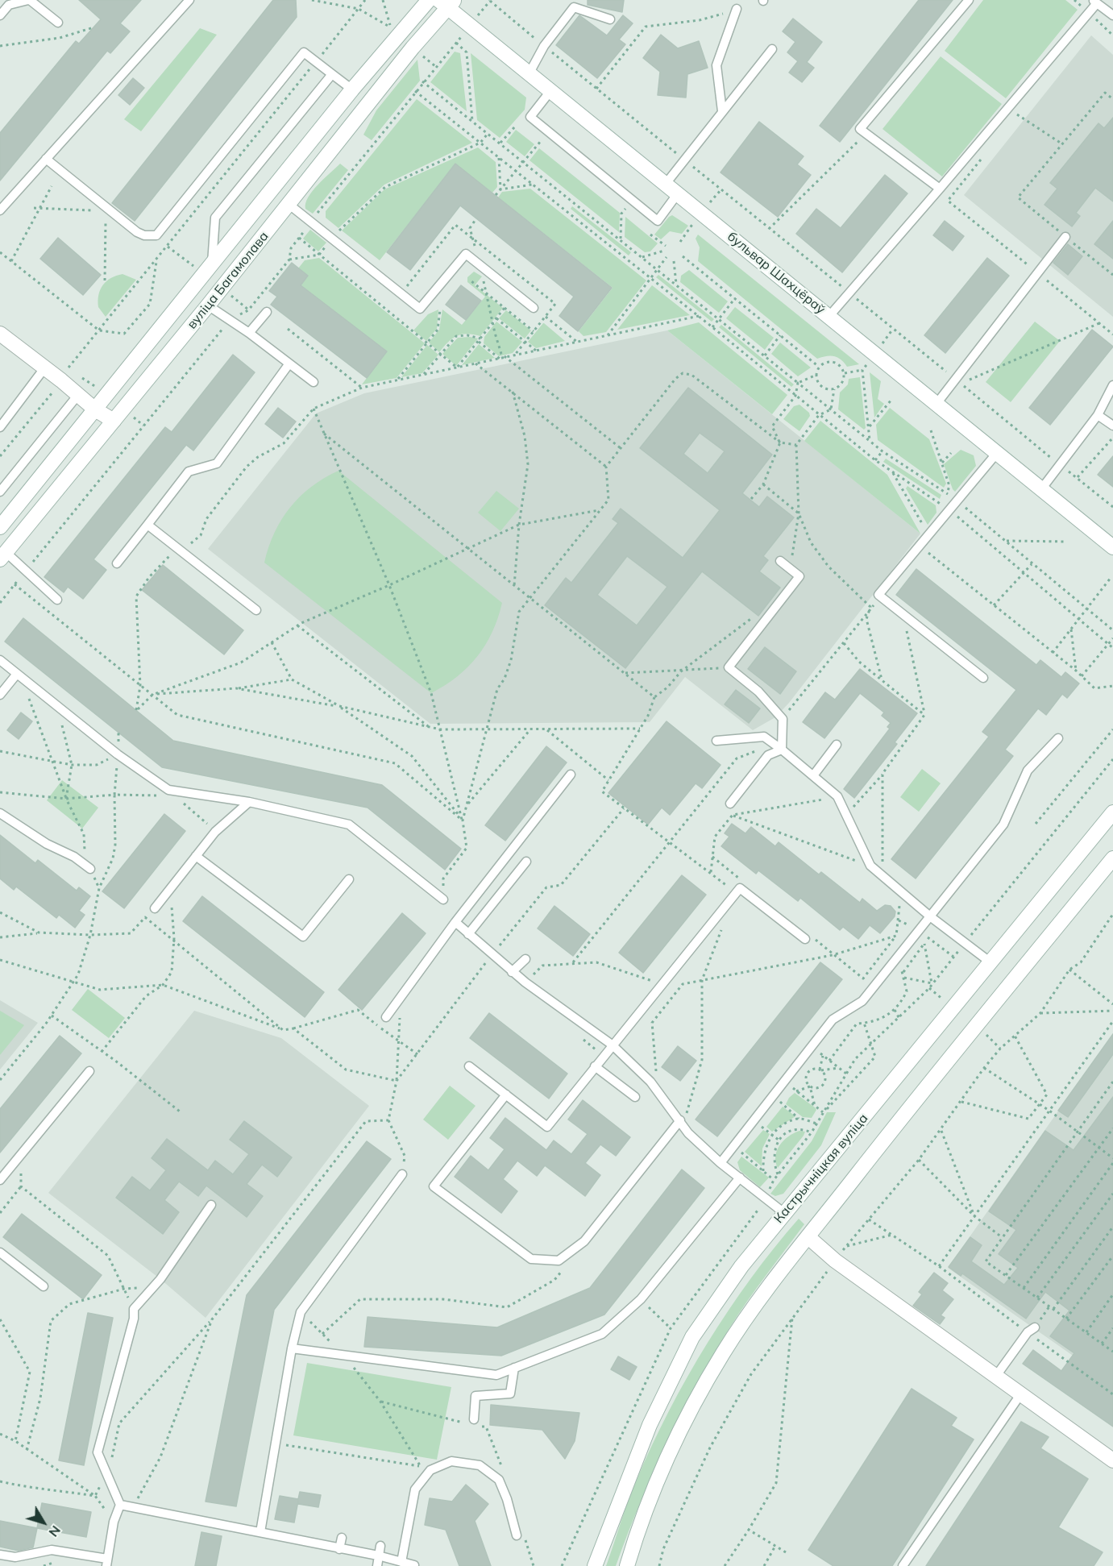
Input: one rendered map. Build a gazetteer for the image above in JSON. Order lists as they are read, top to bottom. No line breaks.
{"streets":{"main road":["бульвар Шахцёраў","вуліца Багамолава","Кастрычніцкая вуліца"]},"crossings":[["бульвар Шахцёраў","вуліца Багамолава"]],"north":"bottom right"}
